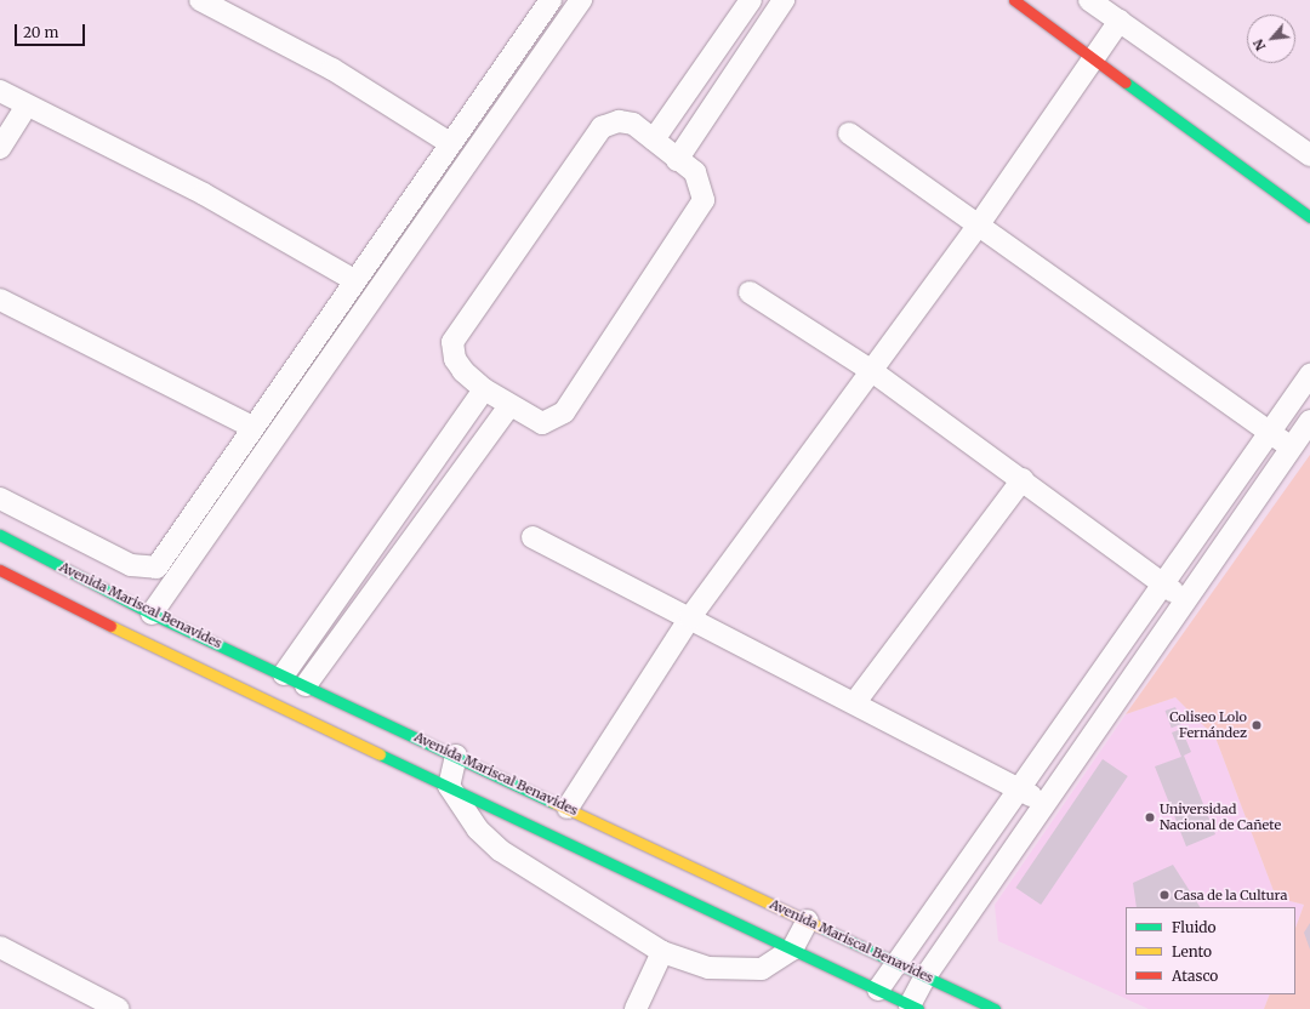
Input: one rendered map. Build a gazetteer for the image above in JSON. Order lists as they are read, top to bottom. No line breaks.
{"streets":{"main road":["Avenida Mariscal Benavides"]},"places":["Coliseo Lolo Fernández","Universidad Nacional de Cañete","Casa de la Cultura"],"legend":["Fluido","Lento","Atasco"],"scale_bar":"20 m","north":"bottom left"}
